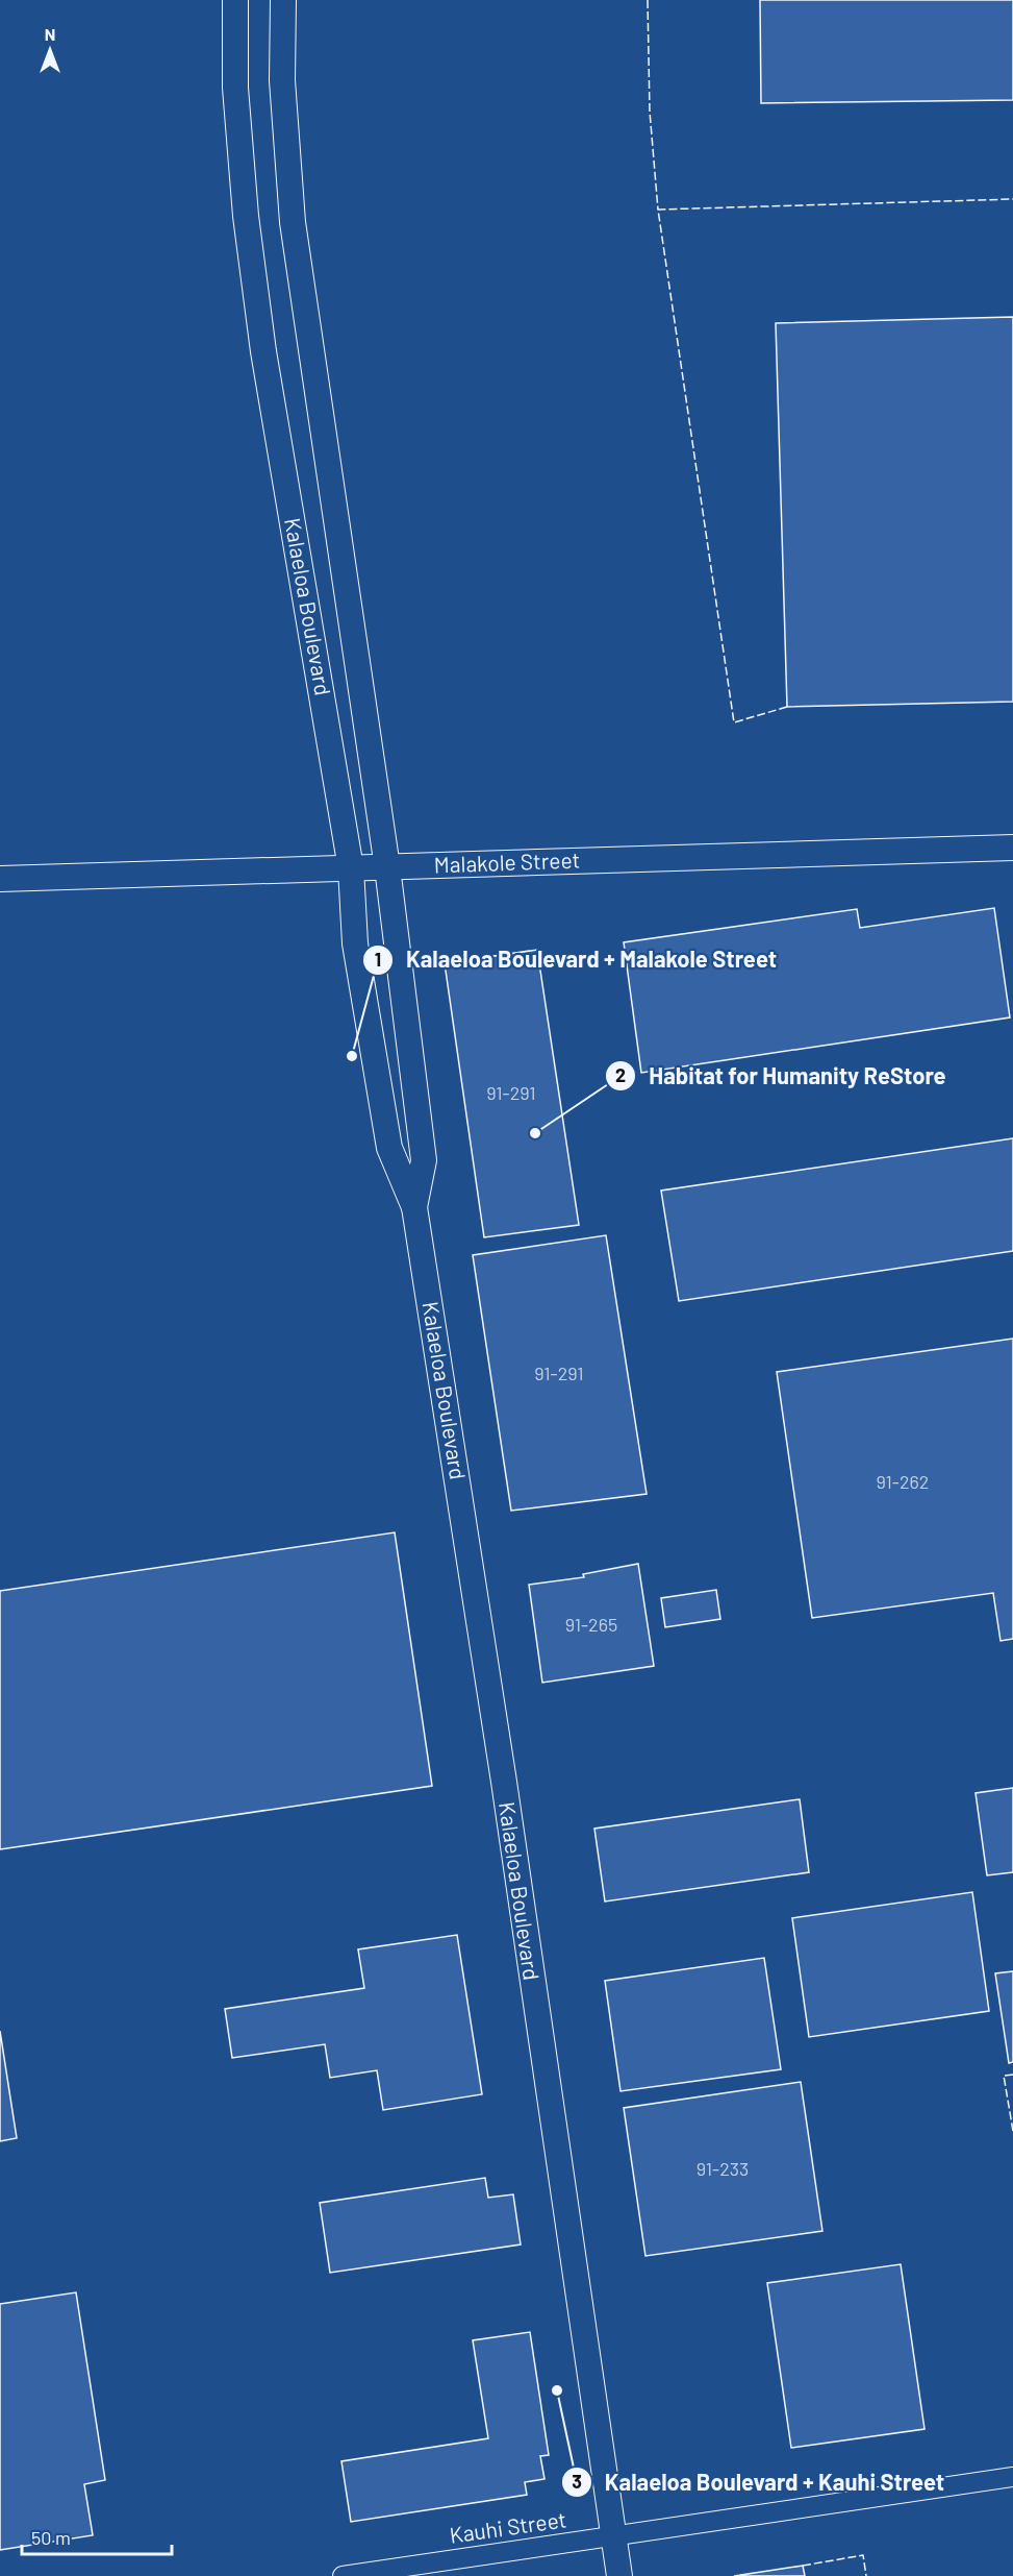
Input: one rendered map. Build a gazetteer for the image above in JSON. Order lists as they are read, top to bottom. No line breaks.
{"streets":{"street":["Kalaeloa Boulevard","Malakole Street","Kauhi Street"]},"crossings":[["Kalaeloa Boulevard","Malakole Street"],["Kalaeloa Boulevard","Kauhi Street"]],"places":["Kalaeloa Boulevard + Malakole Street","Habitat for Humanity ReStore","Kalaeloa Boulevard + Kauhi Street"],"house_numbers":["91-291","91-291","91-262","91-265","91-233"],"scale_bar":"50 m","north":"top"}
